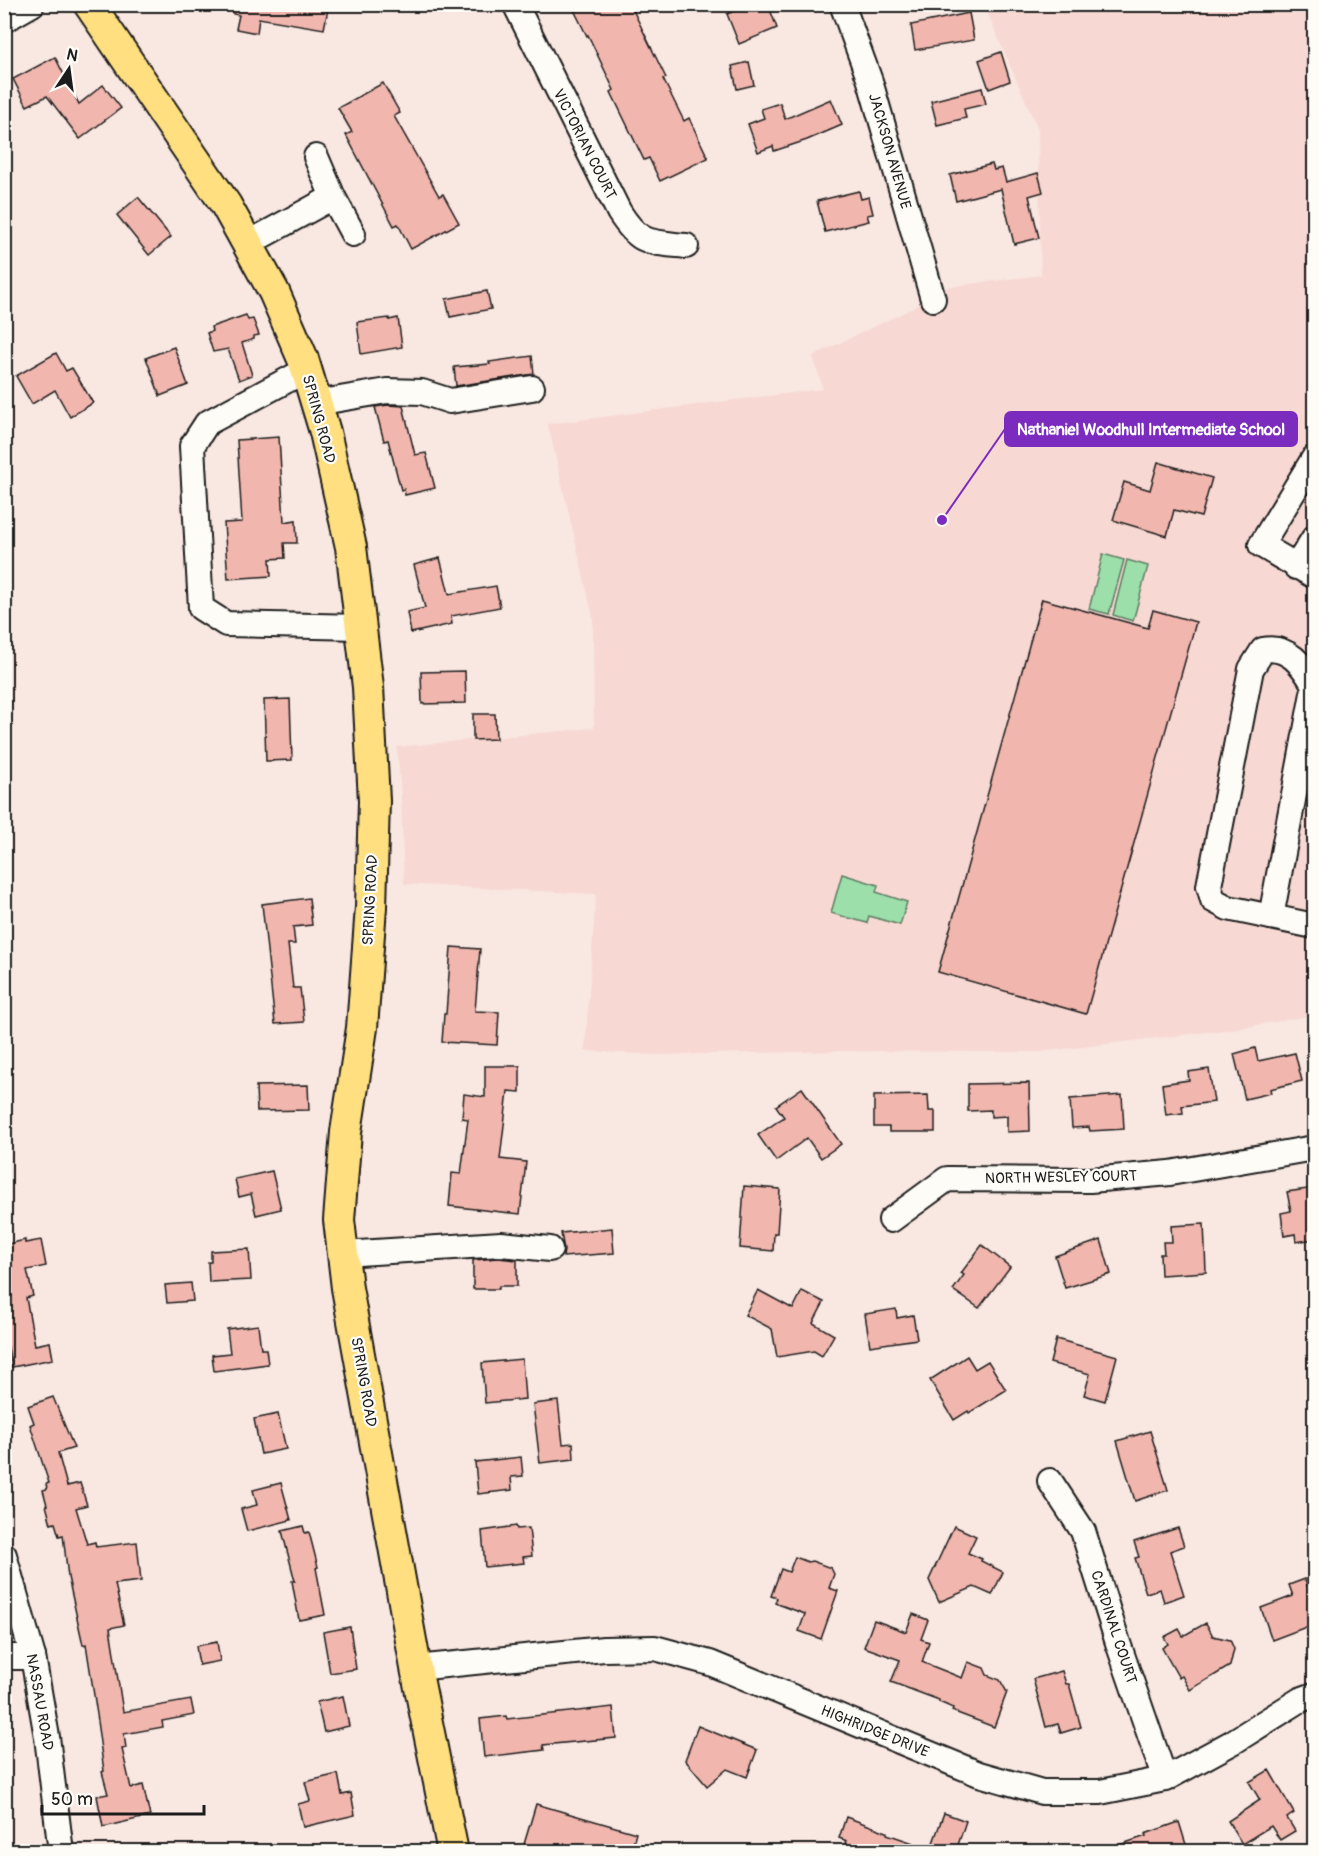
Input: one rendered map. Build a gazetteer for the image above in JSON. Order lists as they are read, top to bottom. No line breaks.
{"streets":{"main road":["SPRING ROAD"],"street":["VICTORIAN COURT","JACKSON AVENUE","NORTH WESLEY COURT","CARDINAL COURT","NASSAU ROAD","HIGHRIDGE DRIVE"]},"crossings":[["SPRING ROAD","HIGHRIDGE DRIVE"],["CARDINAL COURT","HIGHRIDGE DRIVE"]],"places":["Nathaniel Woodhull Intermediate School"],"scale_bar":"50 m","north":"top"}
